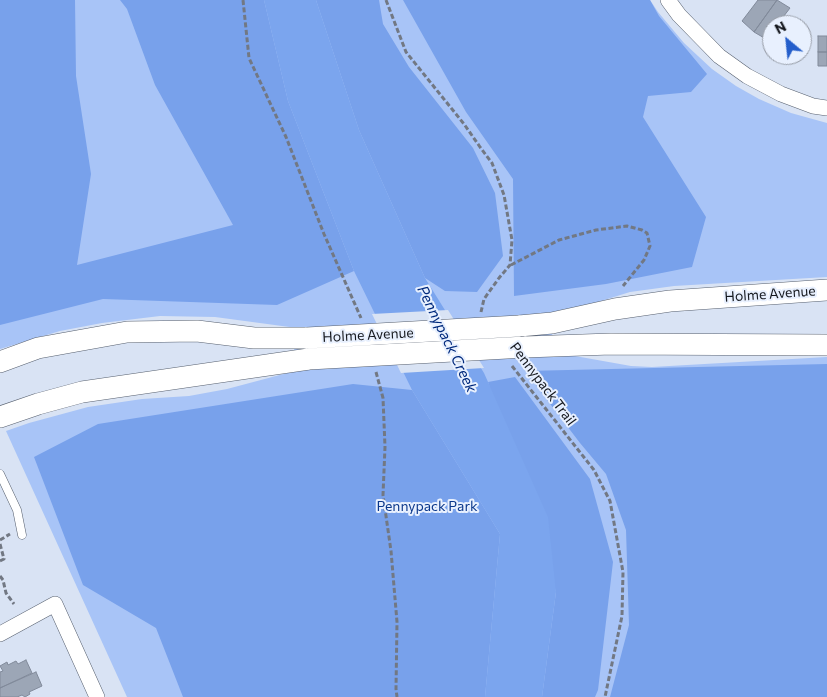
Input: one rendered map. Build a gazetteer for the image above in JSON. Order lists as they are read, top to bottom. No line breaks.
{"streets":{"main road":["Holme Avenue"],"path":["Pennypack Trail"]},"water":["Pennypack Creek"],"parks":["Pennypack Park"],"north":"top left"}
